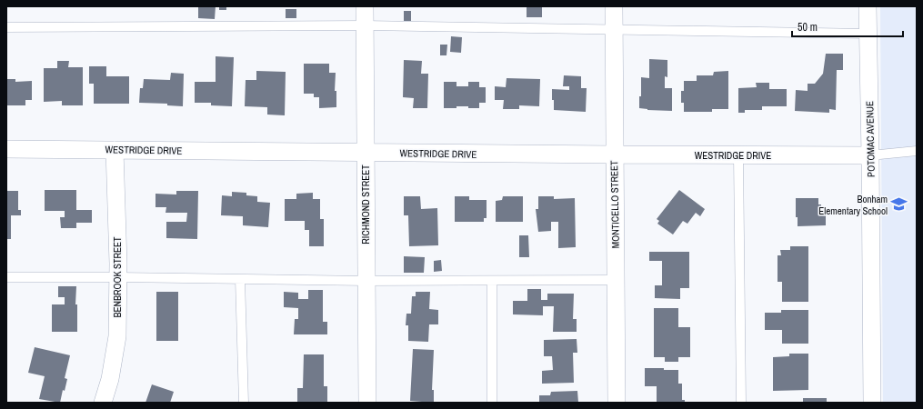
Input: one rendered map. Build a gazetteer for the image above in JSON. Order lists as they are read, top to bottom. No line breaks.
{"streets":{"street":["POTOMAC AVENUE","WESTRIDGE DRIVE","RICHMOND STREET","MONTICELLO STREET","BENBROOK STREET"]},"crossings":[["POTOMAC AVENUE","WESTRIDGE DRIVE"],["WESTRIDGE DRIVE","RICHMOND STREET"],["WESTRIDGE DRIVE","MONTICELLO STREET"],["WESTRIDGE DRIVE","BENBROOK STREET"]],"places":{"school or university":["Bonham Elementary School"]},"scale_bar":"50 m"}
